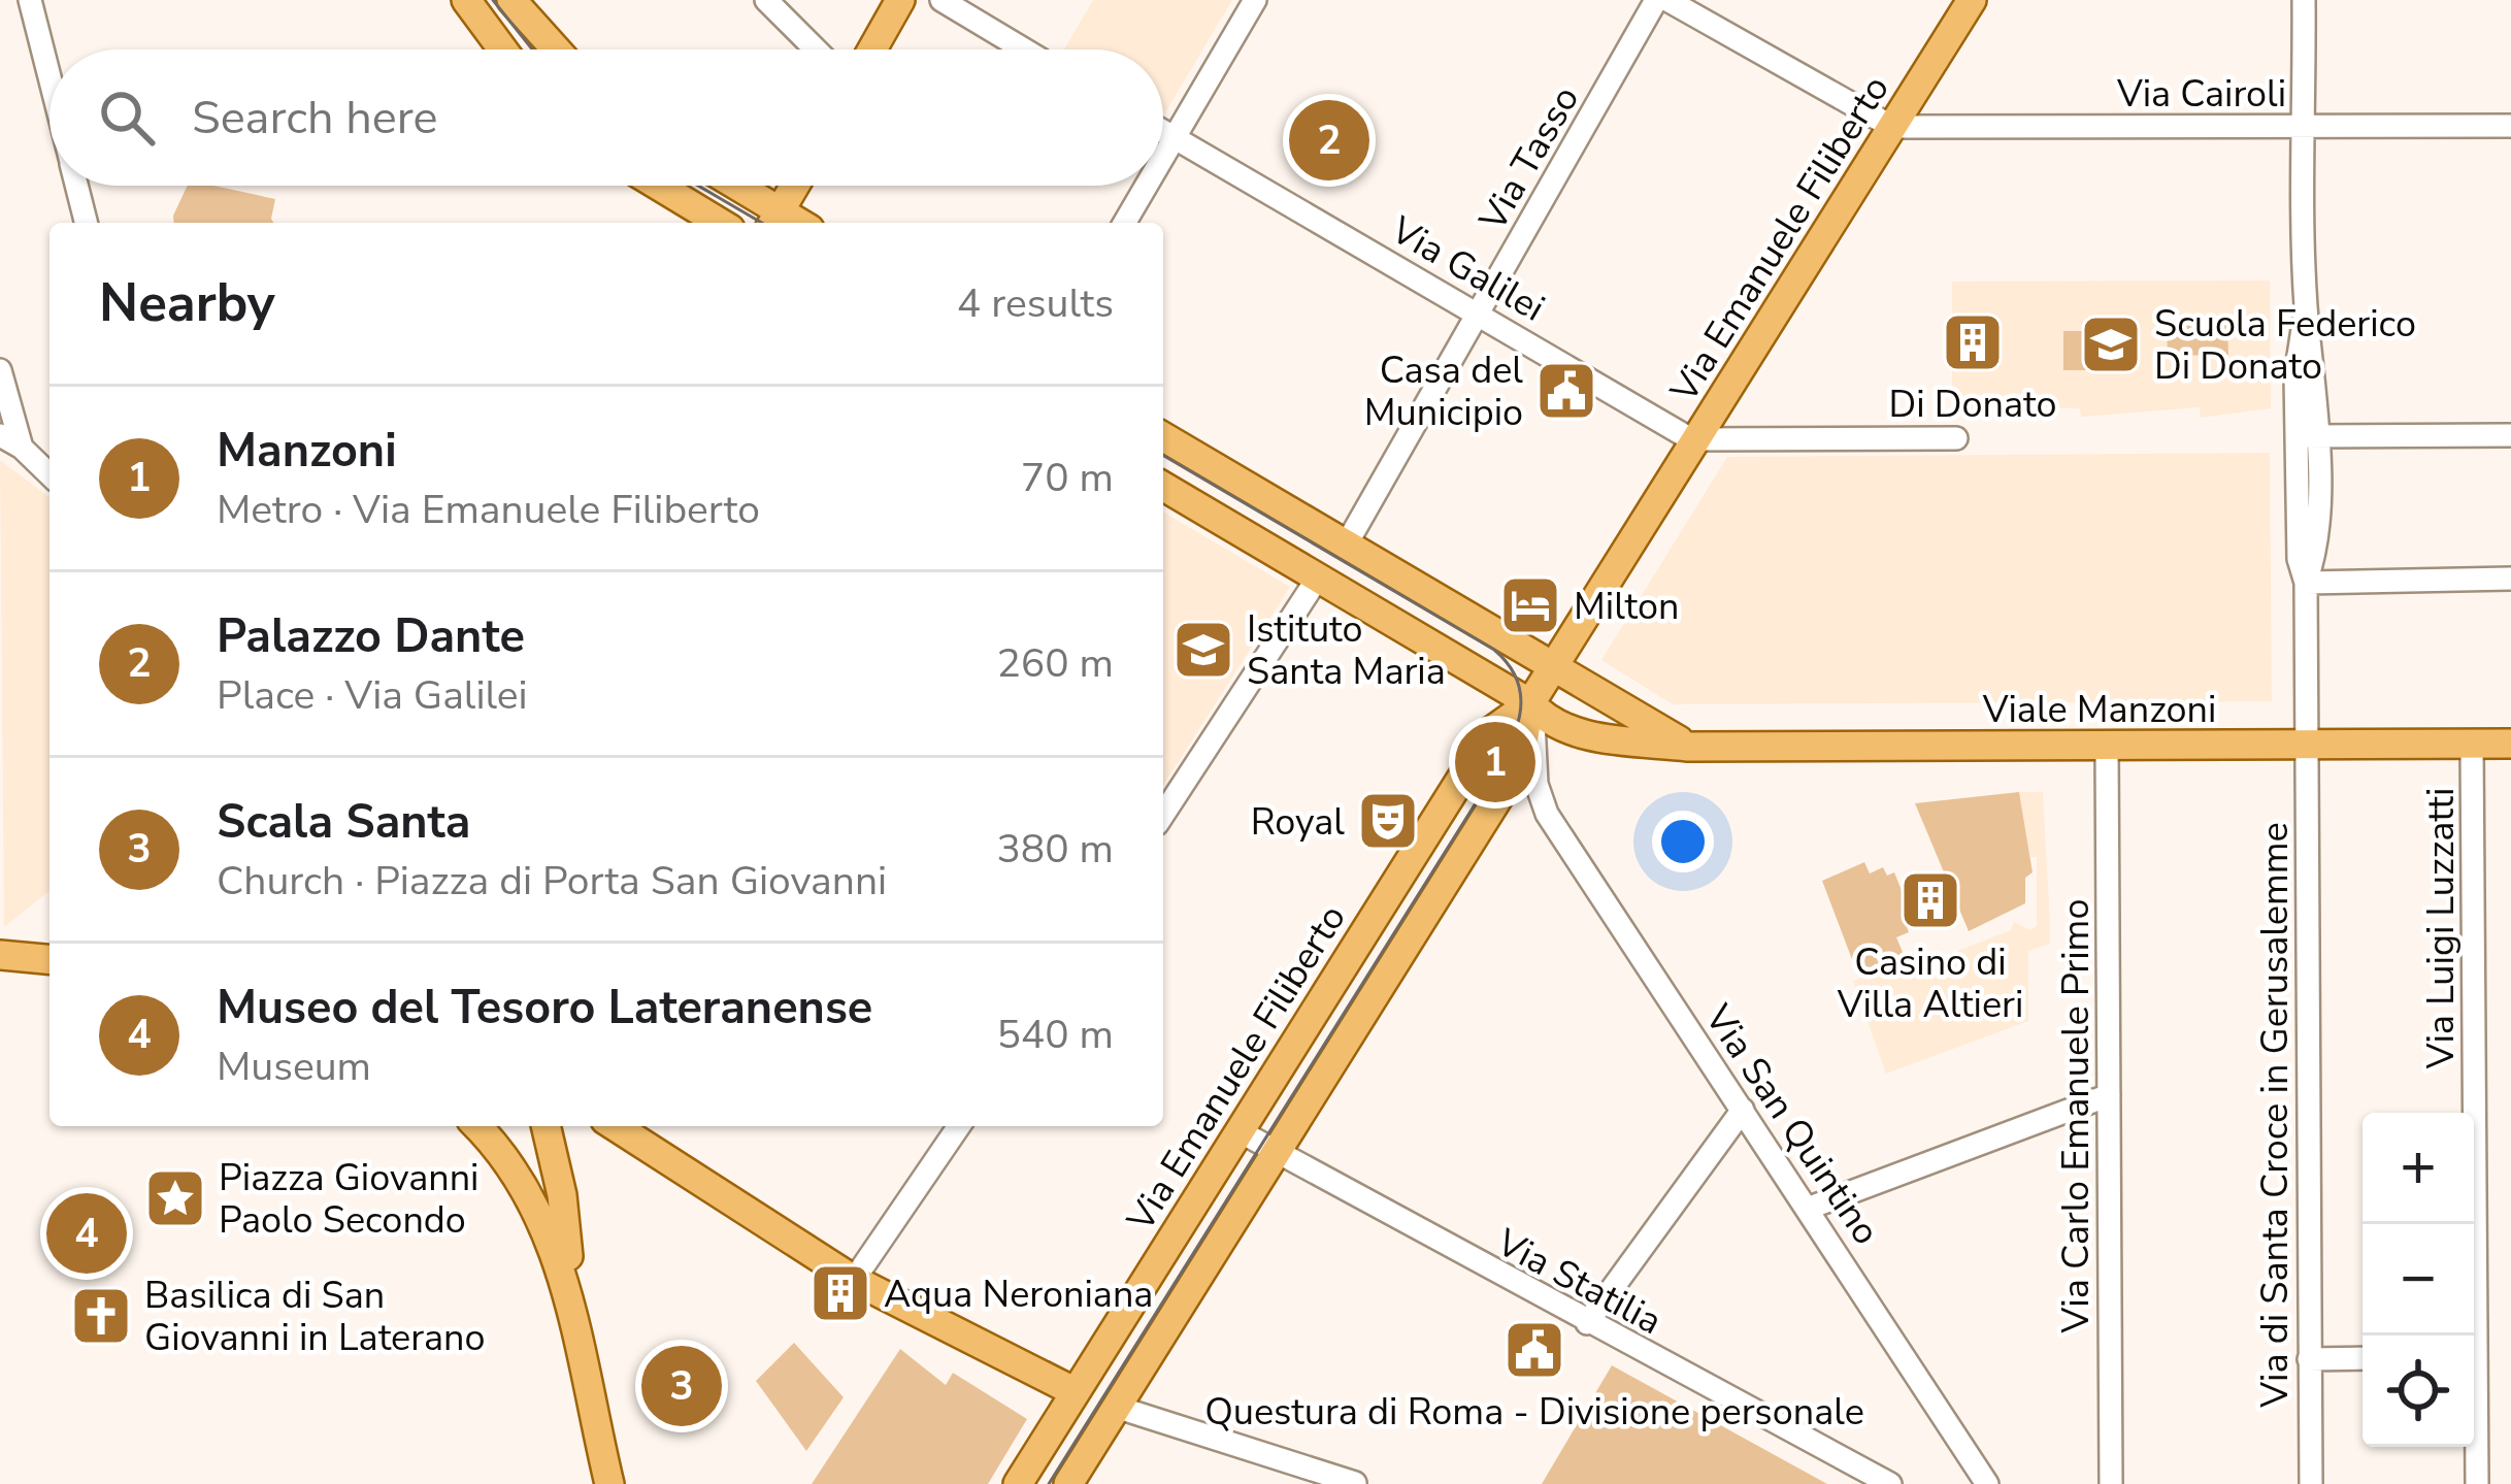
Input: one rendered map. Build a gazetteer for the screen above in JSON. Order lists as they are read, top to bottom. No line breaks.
{"streets":{"main road":["Via Emanuele Filiberto","Viale Manzoni"],"street":["Via Cairoli","Via Tasso","Via Galilei","Via Luigi Luzzatti","Via di Santa Croce in Gerusalemme","Via Carlo Emanuele Primo","Via San Quintino","Via Statilia"]},"crossings":[["Via Cairoli","Via Emanuele Filiberto"],["Via Cairoli","Via di Santa Croce in Gerusalemme"],["Via Tasso","Via Galilei"],["Via Emanuele Filiberto","Via Galilei"],["Via Emanuele Filiberto","Viale Manzoni"],["Via Emanuele Filiberto","Via San Quintino"],["Via Emanuele Filiberto","Via Statilia"],["Viale Manzoni","Via Luigi Luzzatti"],["Viale Manzoni","Via di Santa Croce in Gerusalemme"],["Viale Manzoni","Via Carlo Emanuele Primo"],["Viale Manzoni","Via San Quintino"]],"places":{"building":["Di Donato","Casino di Villa Altieri","Aqua Neroniana"],"school or university":["Scuola Federico Di Donato","Istituto Santa Maria"],"public building":["Casa del Municipio","Questura di Roma - Divisione personale"],"hotel":["Milton"],"theatre":["Royal"],"place":["Piazza Giovanni Paolo Secondo"],"church":["Basilica di San Giovanni in Laterano"]},"page":{"search":"Search here","pins":["2","1","4","3"],"heading":["Nearby","4 results"],"list":[{"mark":"1","name":"Manzoni","note":"Metro · Via Emanuele Filiberto","value":"70 m"},{"mark":"2","name":"Palazzo Dante","note":"Place · Via Galilei","value":"260 m"},{"mark":"3","name":"Scala Santa","note":"Church · Piazza di Porta San Giovanni","value":"380 m"},{"mark":"4","name":"Museo del Tesoro Lateranense","note":"Museum","value":"540 m"}],"map_buttons":["+","−"]}}
